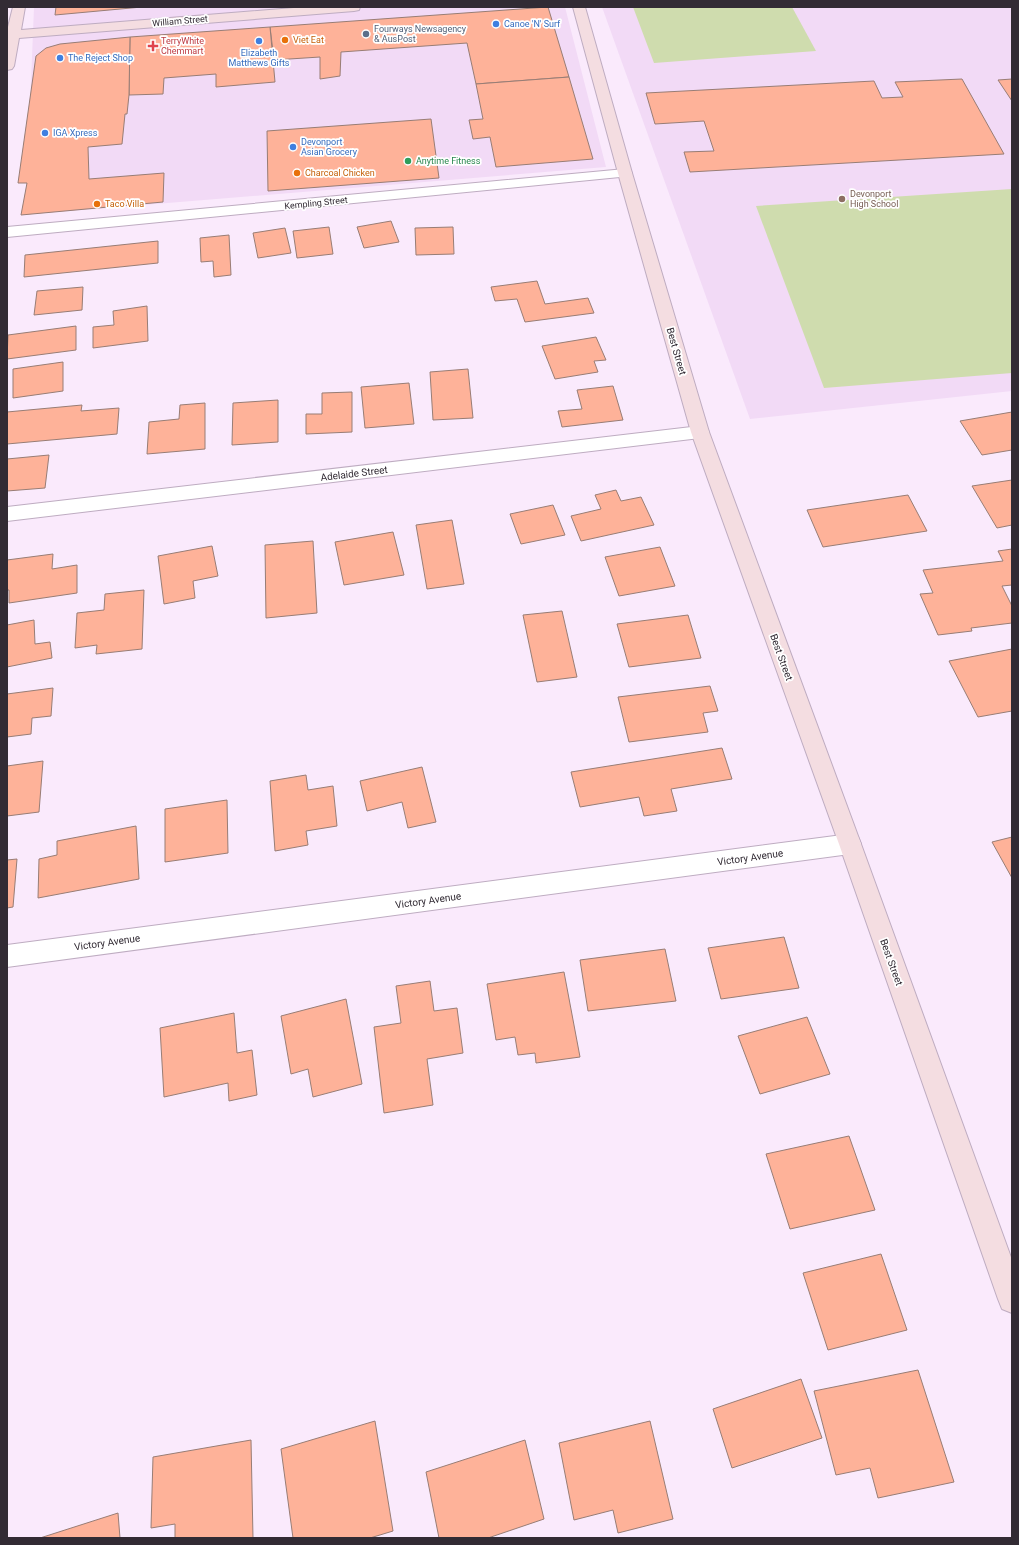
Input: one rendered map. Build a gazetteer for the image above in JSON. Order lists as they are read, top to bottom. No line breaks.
{"streets":{"street":["William Street","Kempling Street","Best Street","Adelaide Street","Victory Avenue"]},"crossings":[["Kempling Street","Best Street"],["Best Street","Adelaide Street"],["Best Street","Victory Avenue"]],"places":{"other":["Canoe 'N' Surf","Fourways Newsagency & AusPost","Viet Eat","Elizabeth Matthews Gifts","The Reject Shop","IGA Xpress","Devonport Asian Grocery","Anytime Fitness","Charcoal Chicken","Devonport High School","Taco Villa"],"health":["TerryWhite Chemmart"]}}
